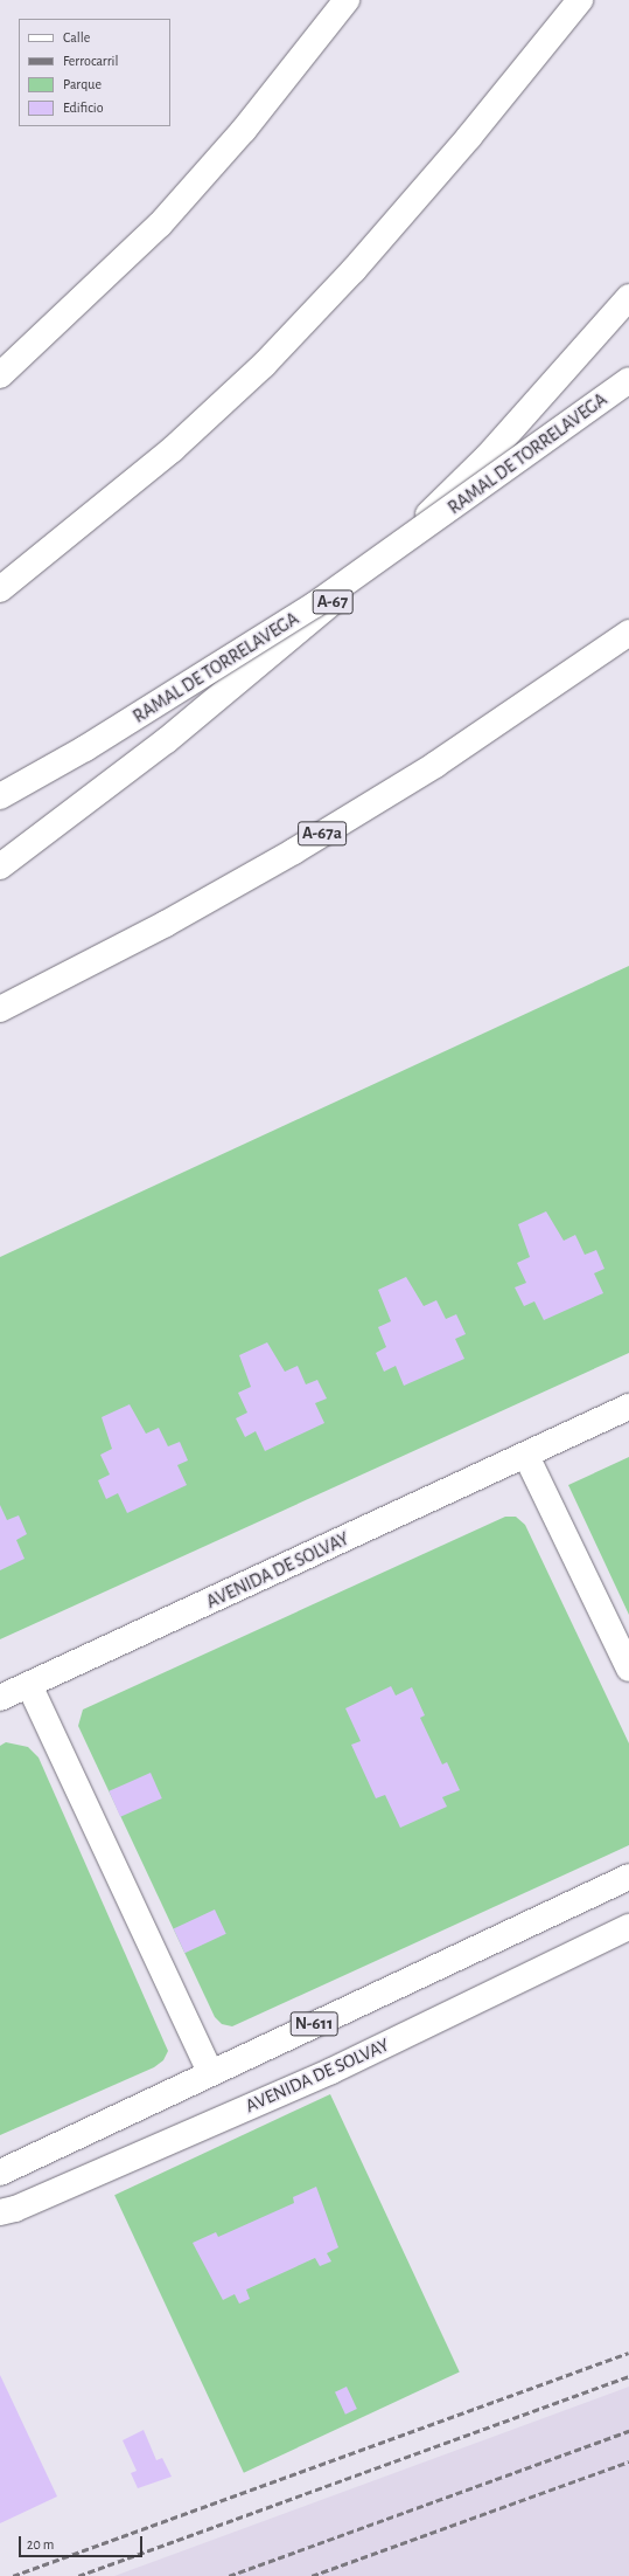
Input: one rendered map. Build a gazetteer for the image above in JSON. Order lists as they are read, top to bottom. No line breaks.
{"streets":{"main road":["RAMAL DE TORRELAVEGA","A-67","A-67a","AVENIDA DE SOLVAY","N-611"]},"legend":["Calle","Ferrocarril","Parque","Edificio"],"scale_bar":"20 m"}
